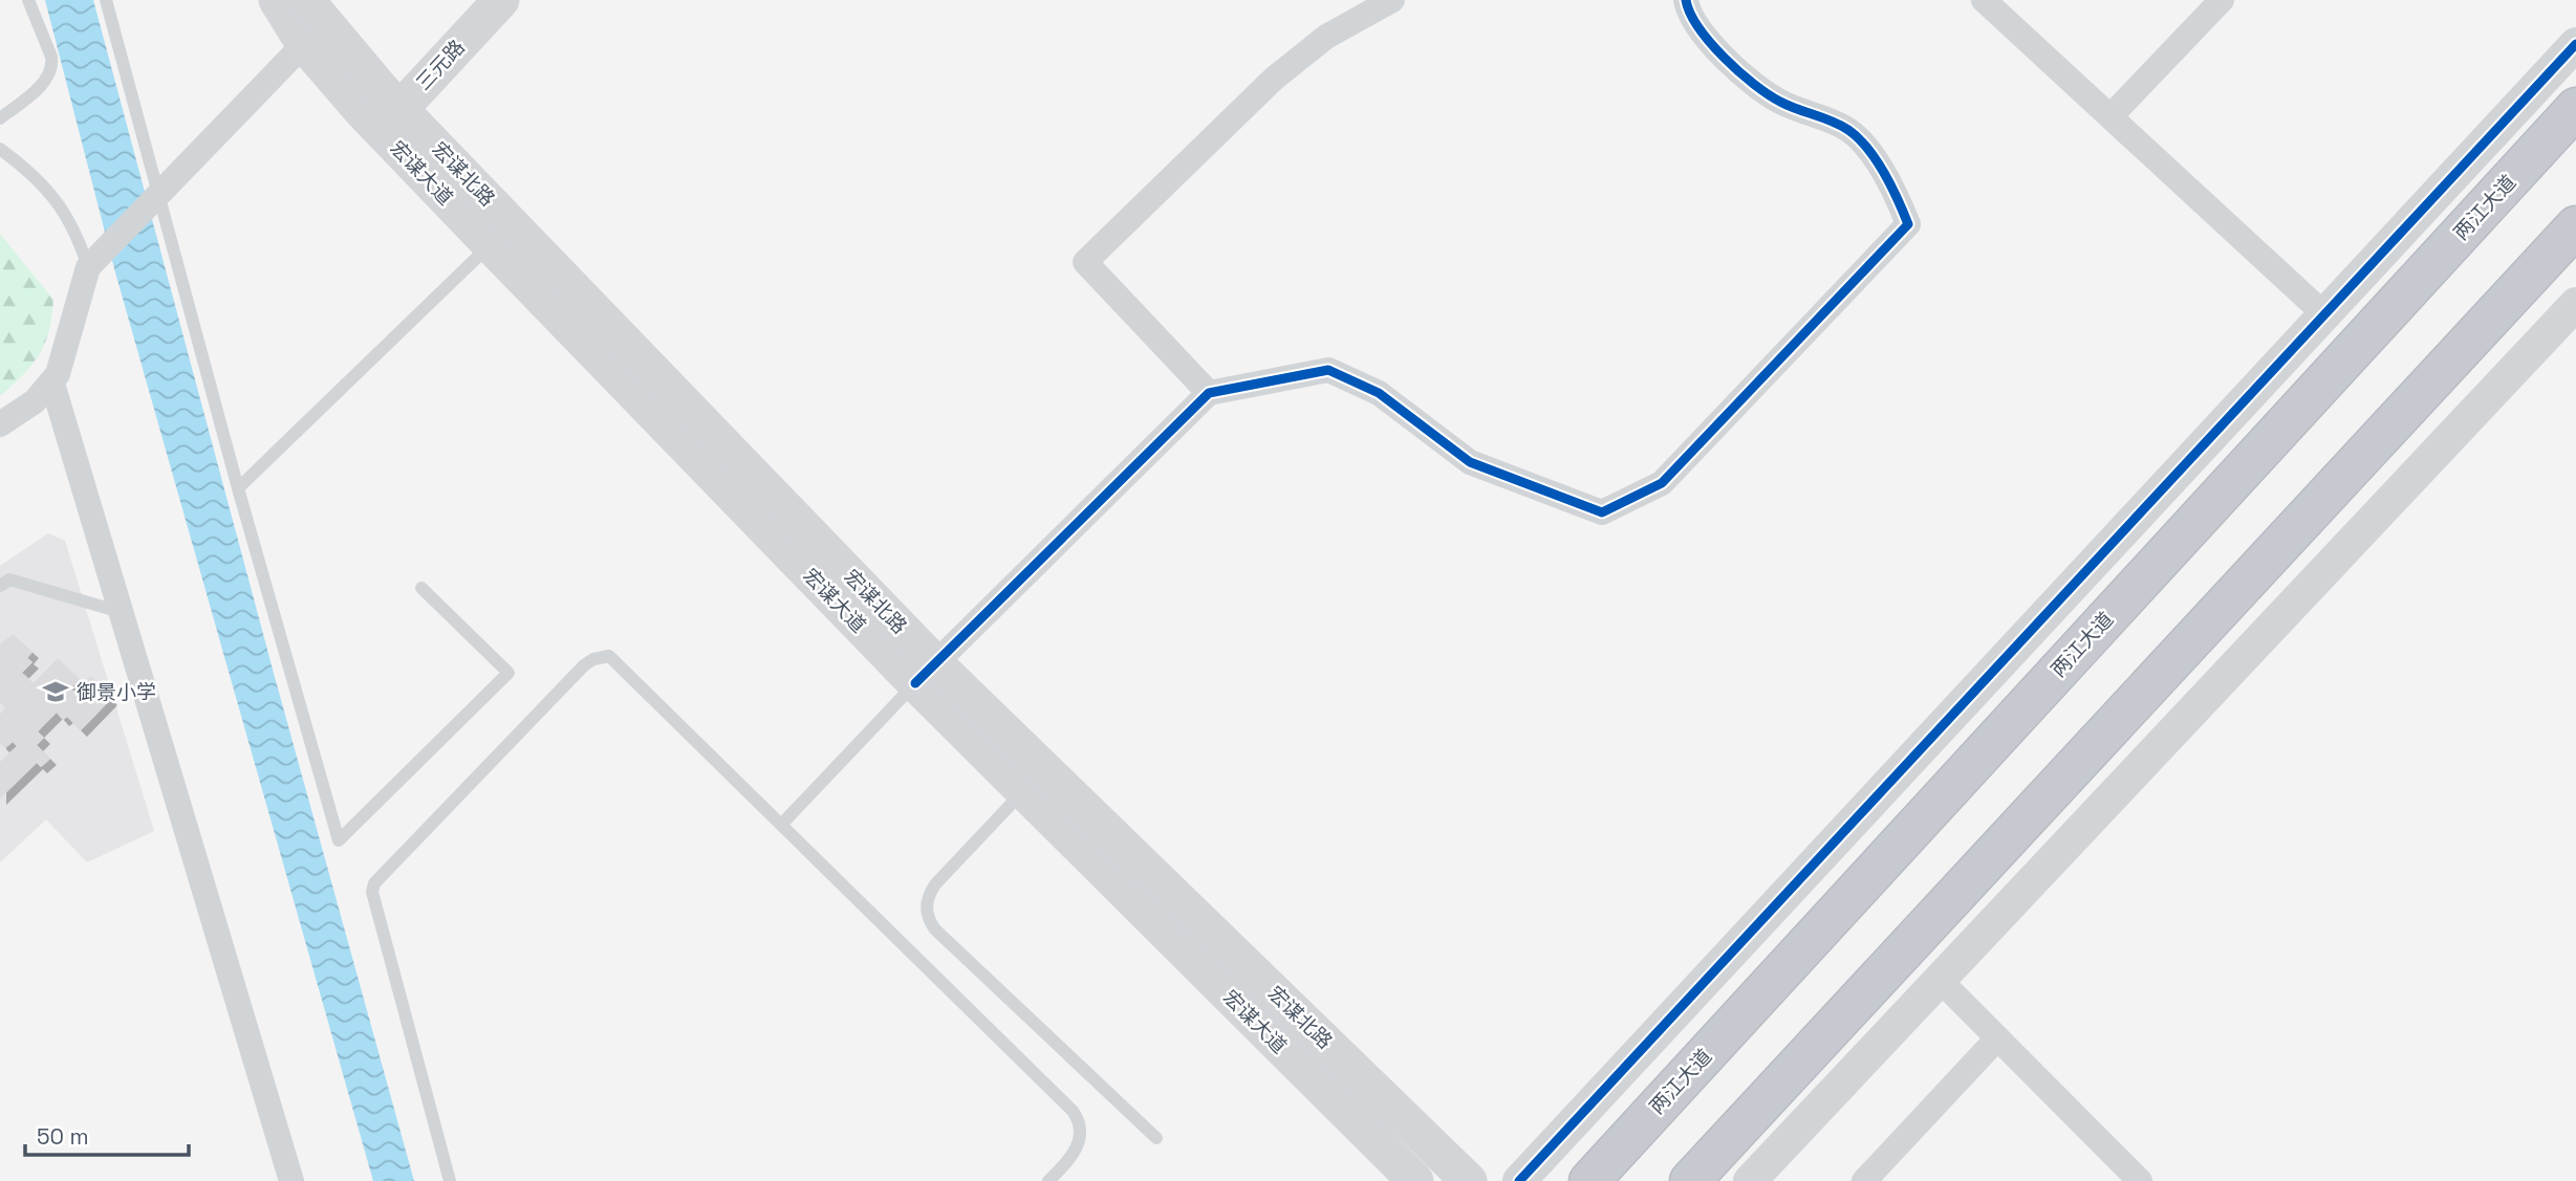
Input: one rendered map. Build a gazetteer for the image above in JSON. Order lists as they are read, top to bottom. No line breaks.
{"streets":{"highway":["两江大道"],"main road":["三元路","宏谋大道","宏谋北路"]},"crossings":[["三元路","宏谋大道"],["三元路","宏谋北路"],["宏谋大道","宏谋北路"]],"places":{"school or university":["御景小学"]},"scale_bar":"50 m"}
